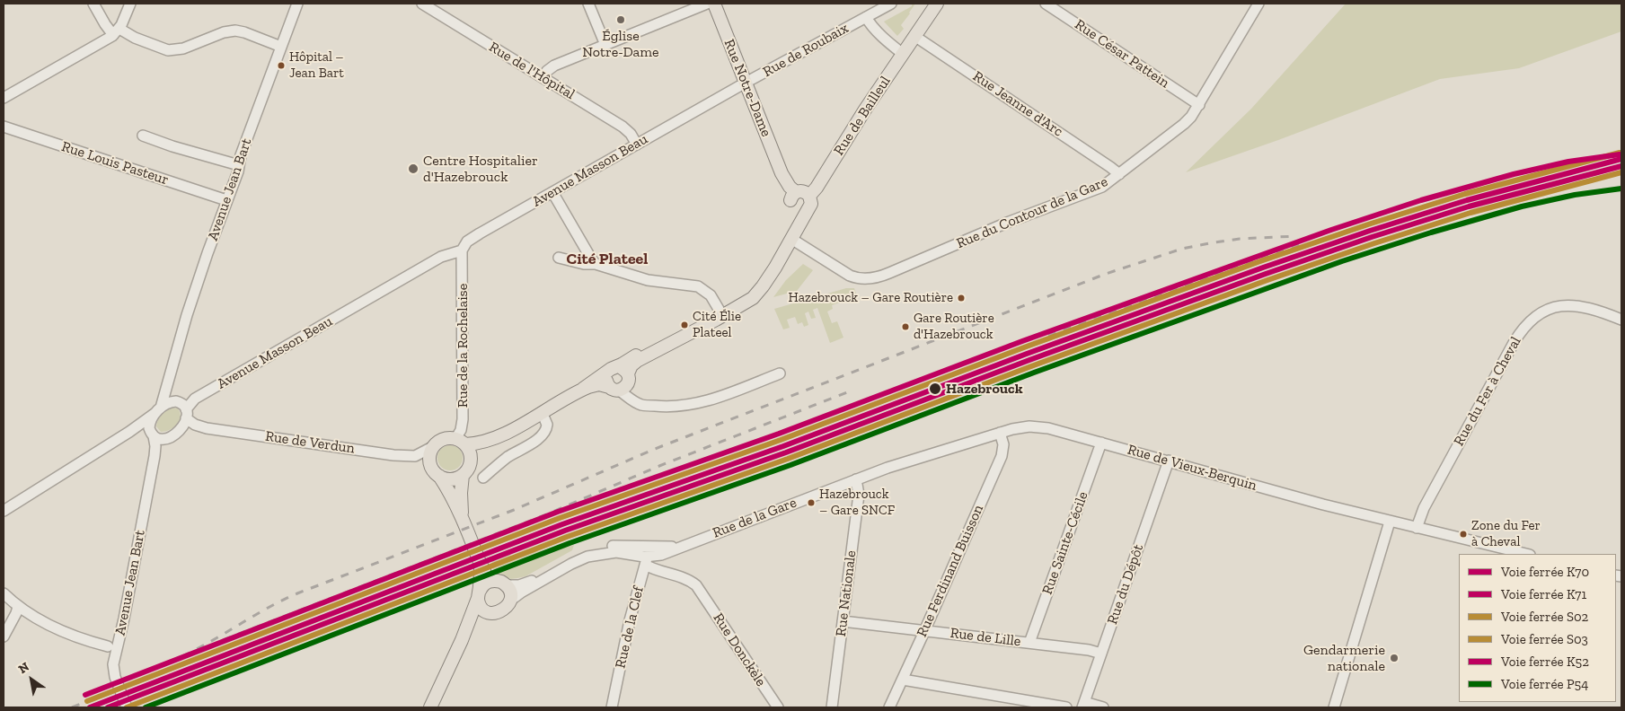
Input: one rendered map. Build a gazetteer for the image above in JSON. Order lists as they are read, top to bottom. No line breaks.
{"streets":{"main road":["Rue Notre-Dame","Rue de Bailleul"],"street":["Rue de Roubaix","Rue César Pattein","Rue de l'Hôpital","Rue Jeanne d'Arc","Rue Louis Pasteur","Avenue Masson Beau","Avenue Jean Bart","Rue du Contour de la Gare","Rue de la Rochelaise","Rue du Fer à Cheval","Rue de Verdun","Rue de Vieux-Berquin","Rue de la Gare","Rue Sainte-Cécile","Rue Ferdinand Buisson","Rue du Dépôt","Rue Nationale","Rue de la Clef","Rue de Lille","Rue Donckèle"]},"crossings":[["Rue de Roubaix","Rue Notre-Dame"],["Rue de Roubaix","Avenue Masson Beau"],["Rue César Pattein","Rue du Contour de la Gare"],["Rue de l'Hôpital","Avenue Masson Beau"],["Rue Notre-Dame","Rue de Bailleul"],["Rue Notre-Dame","Avenue Masson Beau"],["Rue Jeanne d'Arc","Rue de Bailleul"],["Rue Jeanne d'Arc","Rue du Contour de la Gare"],["Rue Louis Pasteur","Avenue Jean Bart"],["Avenue Masson Beau","Avenue Jean Bart"],["Avenue Masson Beau","Rue de la Rochelaise"],["Avenue Masson Beau","Rue de Verdun"],["Avenue Jean Bart","Rue de Verdun"],["Rue de la Rochelaise","Rue de Verdun"],["Rue du Fer à Cheval","Rue de Vieux-Berquin"],["Rue de Vieux-Berquin","Rue de la Gare"],["Rue de Vieux-Berquin","Rue Sainte-Cécile"],["Rue de Vieux-Berquin","Rue Ferdinand Buisson"],["Rue de Vieux-Berquin","Rue du Dépôt"],["Rue de Vieux-Berquin","Rue Nationale"],["Rue de la Gare","Rue Nationale"],["Rue de la Gare","Rue de la Clef"],["Rue de la Gare","Rue Donckèle"],["Rue Sainte-Cécile","Rue de Lille"],["Rue Ferdinand Buisson","Rue de Lille"],["Rue du Dépôt","Rue de Lille"],["Rue Nationale","Rue de Lille"],["Rue de la Clef","Rue Donckèle"]],"districts":["Cité Plateel"],"places":["Église Notre-Dame","Hôpital – Jean Bart","Centre Hospitalier d'Hazebrouck","Hazebrouck – Gare Routière","Cité Élie Plateel","Gare Routière d'Hazebrouck","Hazebrouck","Hazebrouck – Gare SNCF","Zone du Fer à Cheval","Gendarmerie nationale"],"lines":["rail line S02","rail line K52","rail line K70","rail line K71","rail line S03","rail line P54"],"legend":["Voie ferrée K70","Voie ferrée K71","Voie ferrée S02","Voie ferrée S03","Voie ferrée K52","Voie ferrée P54"],"north":"top left"}
